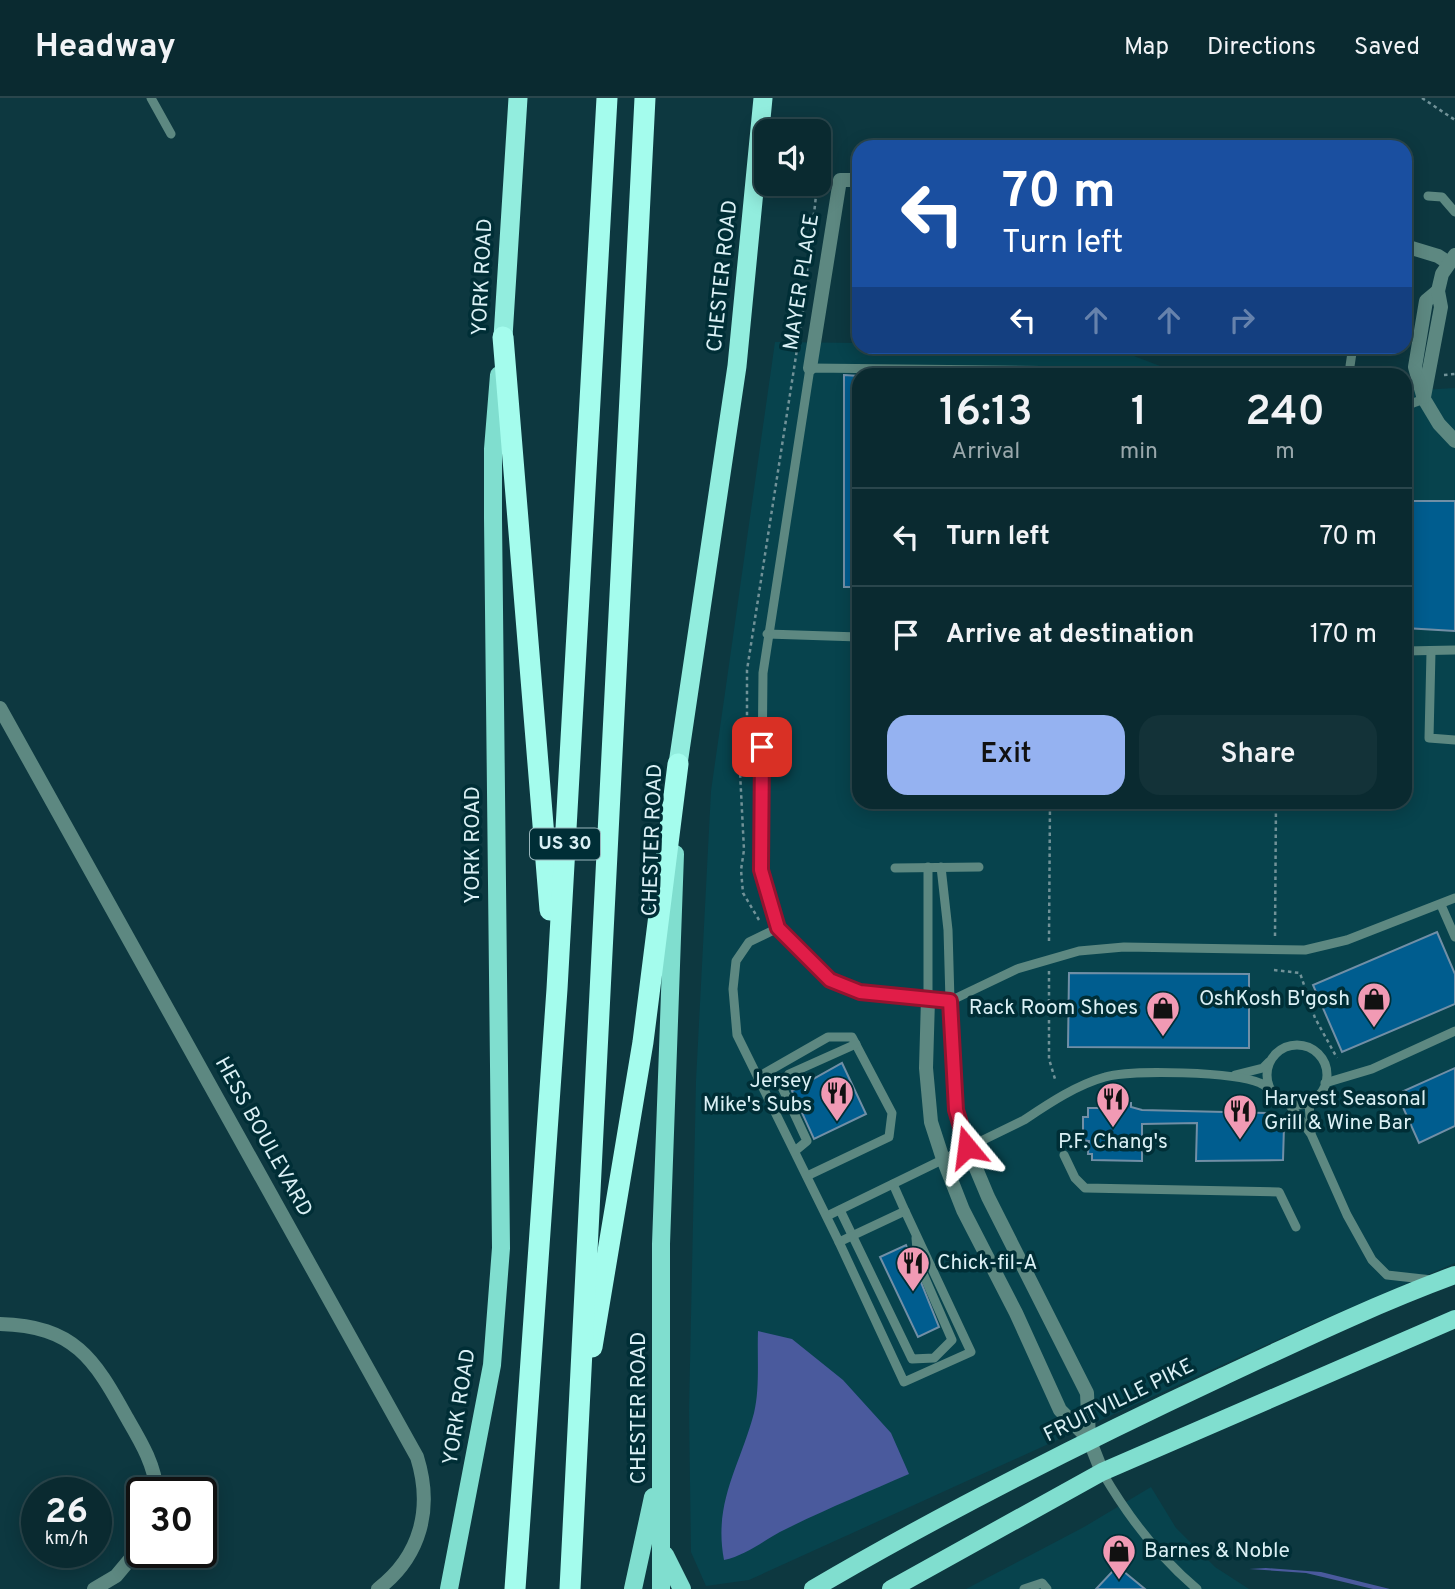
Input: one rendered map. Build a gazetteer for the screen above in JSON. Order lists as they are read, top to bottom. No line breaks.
{"streets":{"highway":["CHESTER ROAD","YORK ROAD","US 30"],"main road":["FRUITVILLE PIKE"],"street":["MAYER PLACE","HESS BOULEVARD"]},"places":{"shop":["OshKosh B'gosh","Rack Room Shoes","Barnes & Noble"],"restaurant":["Jersey Mike's Subs","P.F. Chang's","Harvest Seasonal Grill & Wine Bar","Chick-fil-A"]},"page":{"header":"Headway","nav":["Map","Directions","Saved"],"turn":["70 m","Turn left"],"eta":["16:13","Arrival","1","min","240","m"],"list":[{"name":"Turn left","value":"70 m"},{"name":"Arrive at destination","value":"170 m"}],"buttons":["Exit","Share"],"speed":"26 km/h","limit":"30"}}
